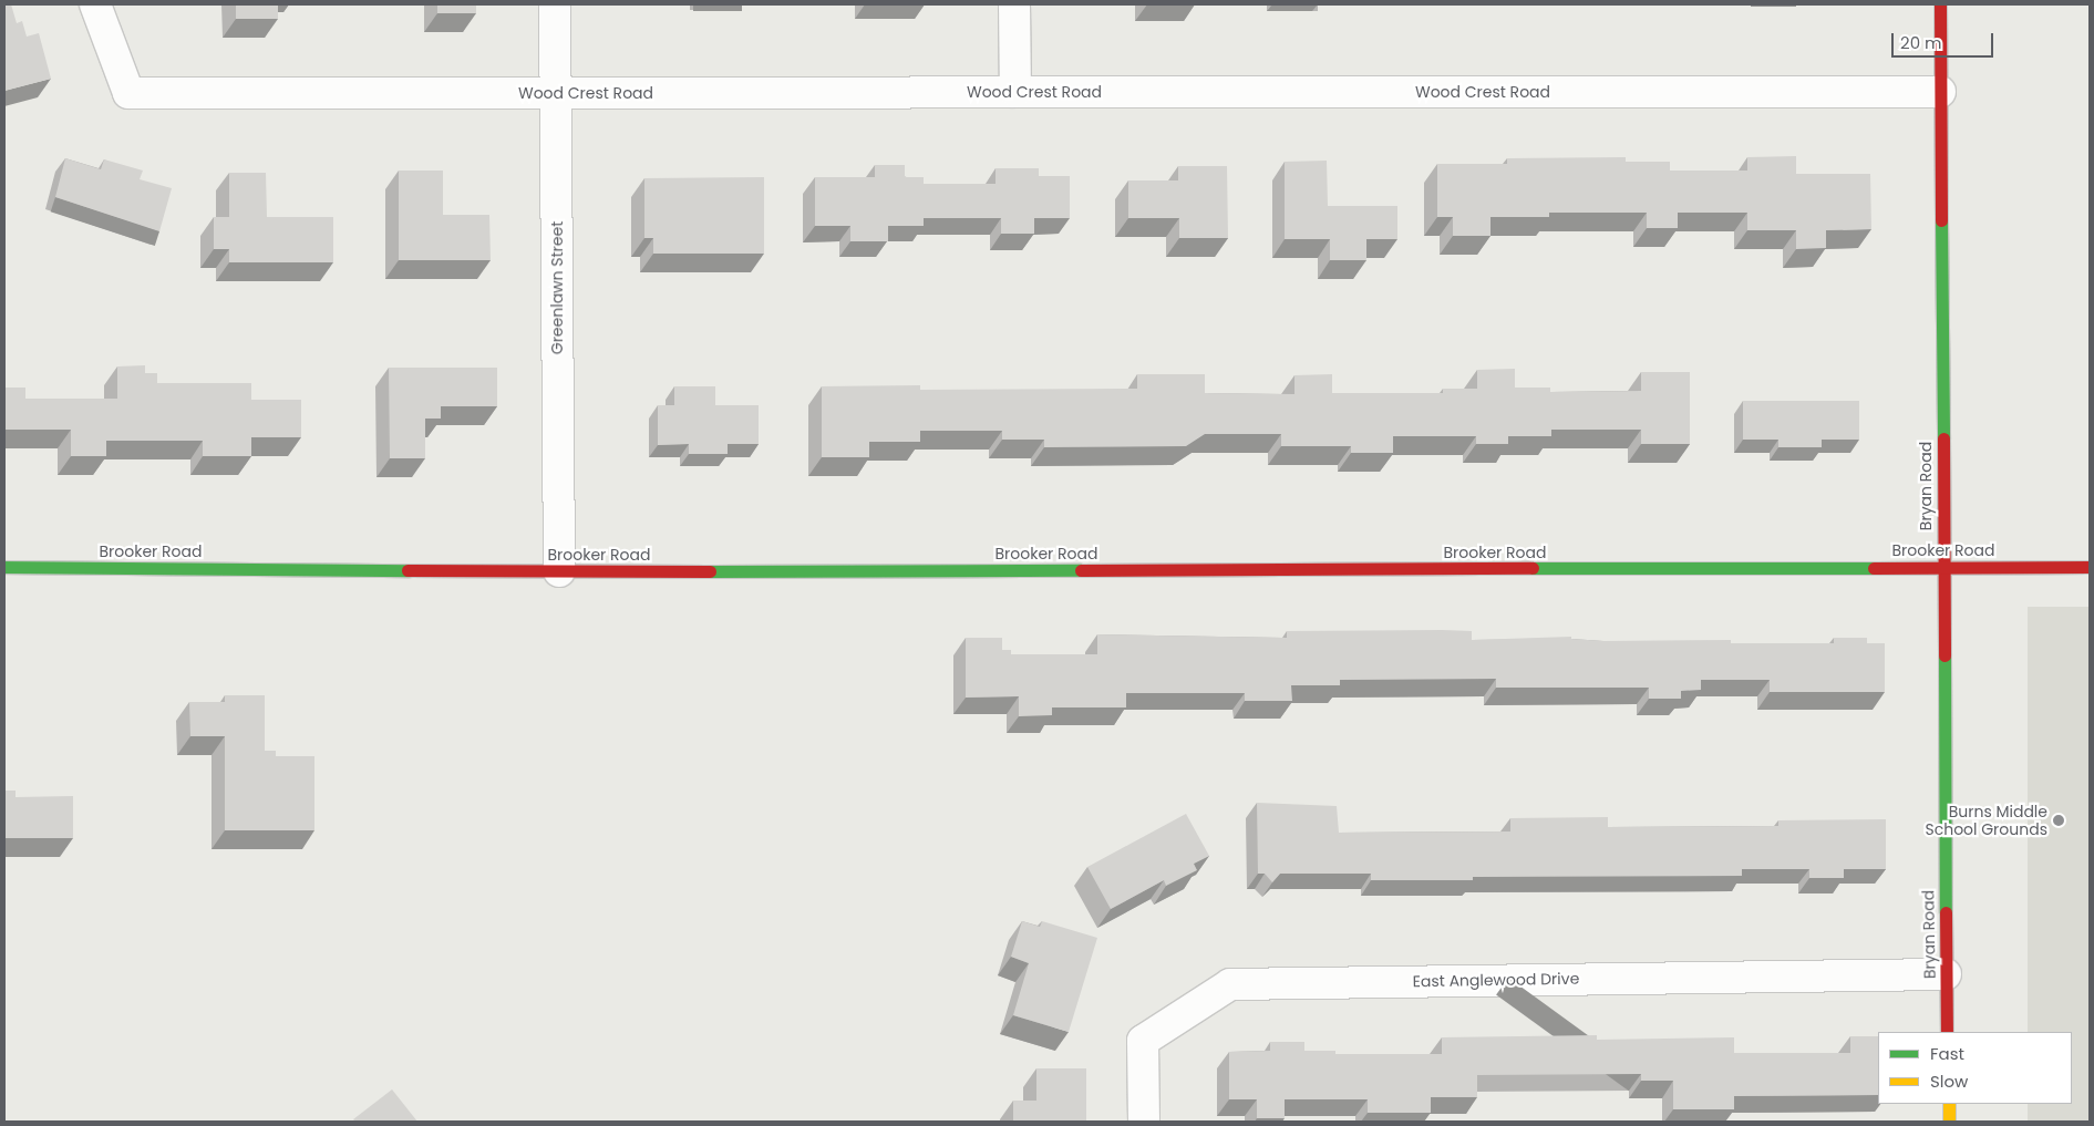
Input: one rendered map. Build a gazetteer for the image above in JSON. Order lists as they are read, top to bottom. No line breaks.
{"streets":{"street":["Wood Crest Road","Greenlawn Street","Bryan Road","Brooker Road","East Anglewood Drive"]},"crossings":[["Wood Crest Road","Greenlawn Street"],["Wood Crest Road","Bryan Road"],["Greenlawn Street","Brooker Road"],["Bryan Road","Brooker Road"],["Bryan Road","East Anglewood Drive"]],"places":["Burns Middle School Grounds"],"legend":["Fast","Slow"],"scale_bar":"20 m"}
